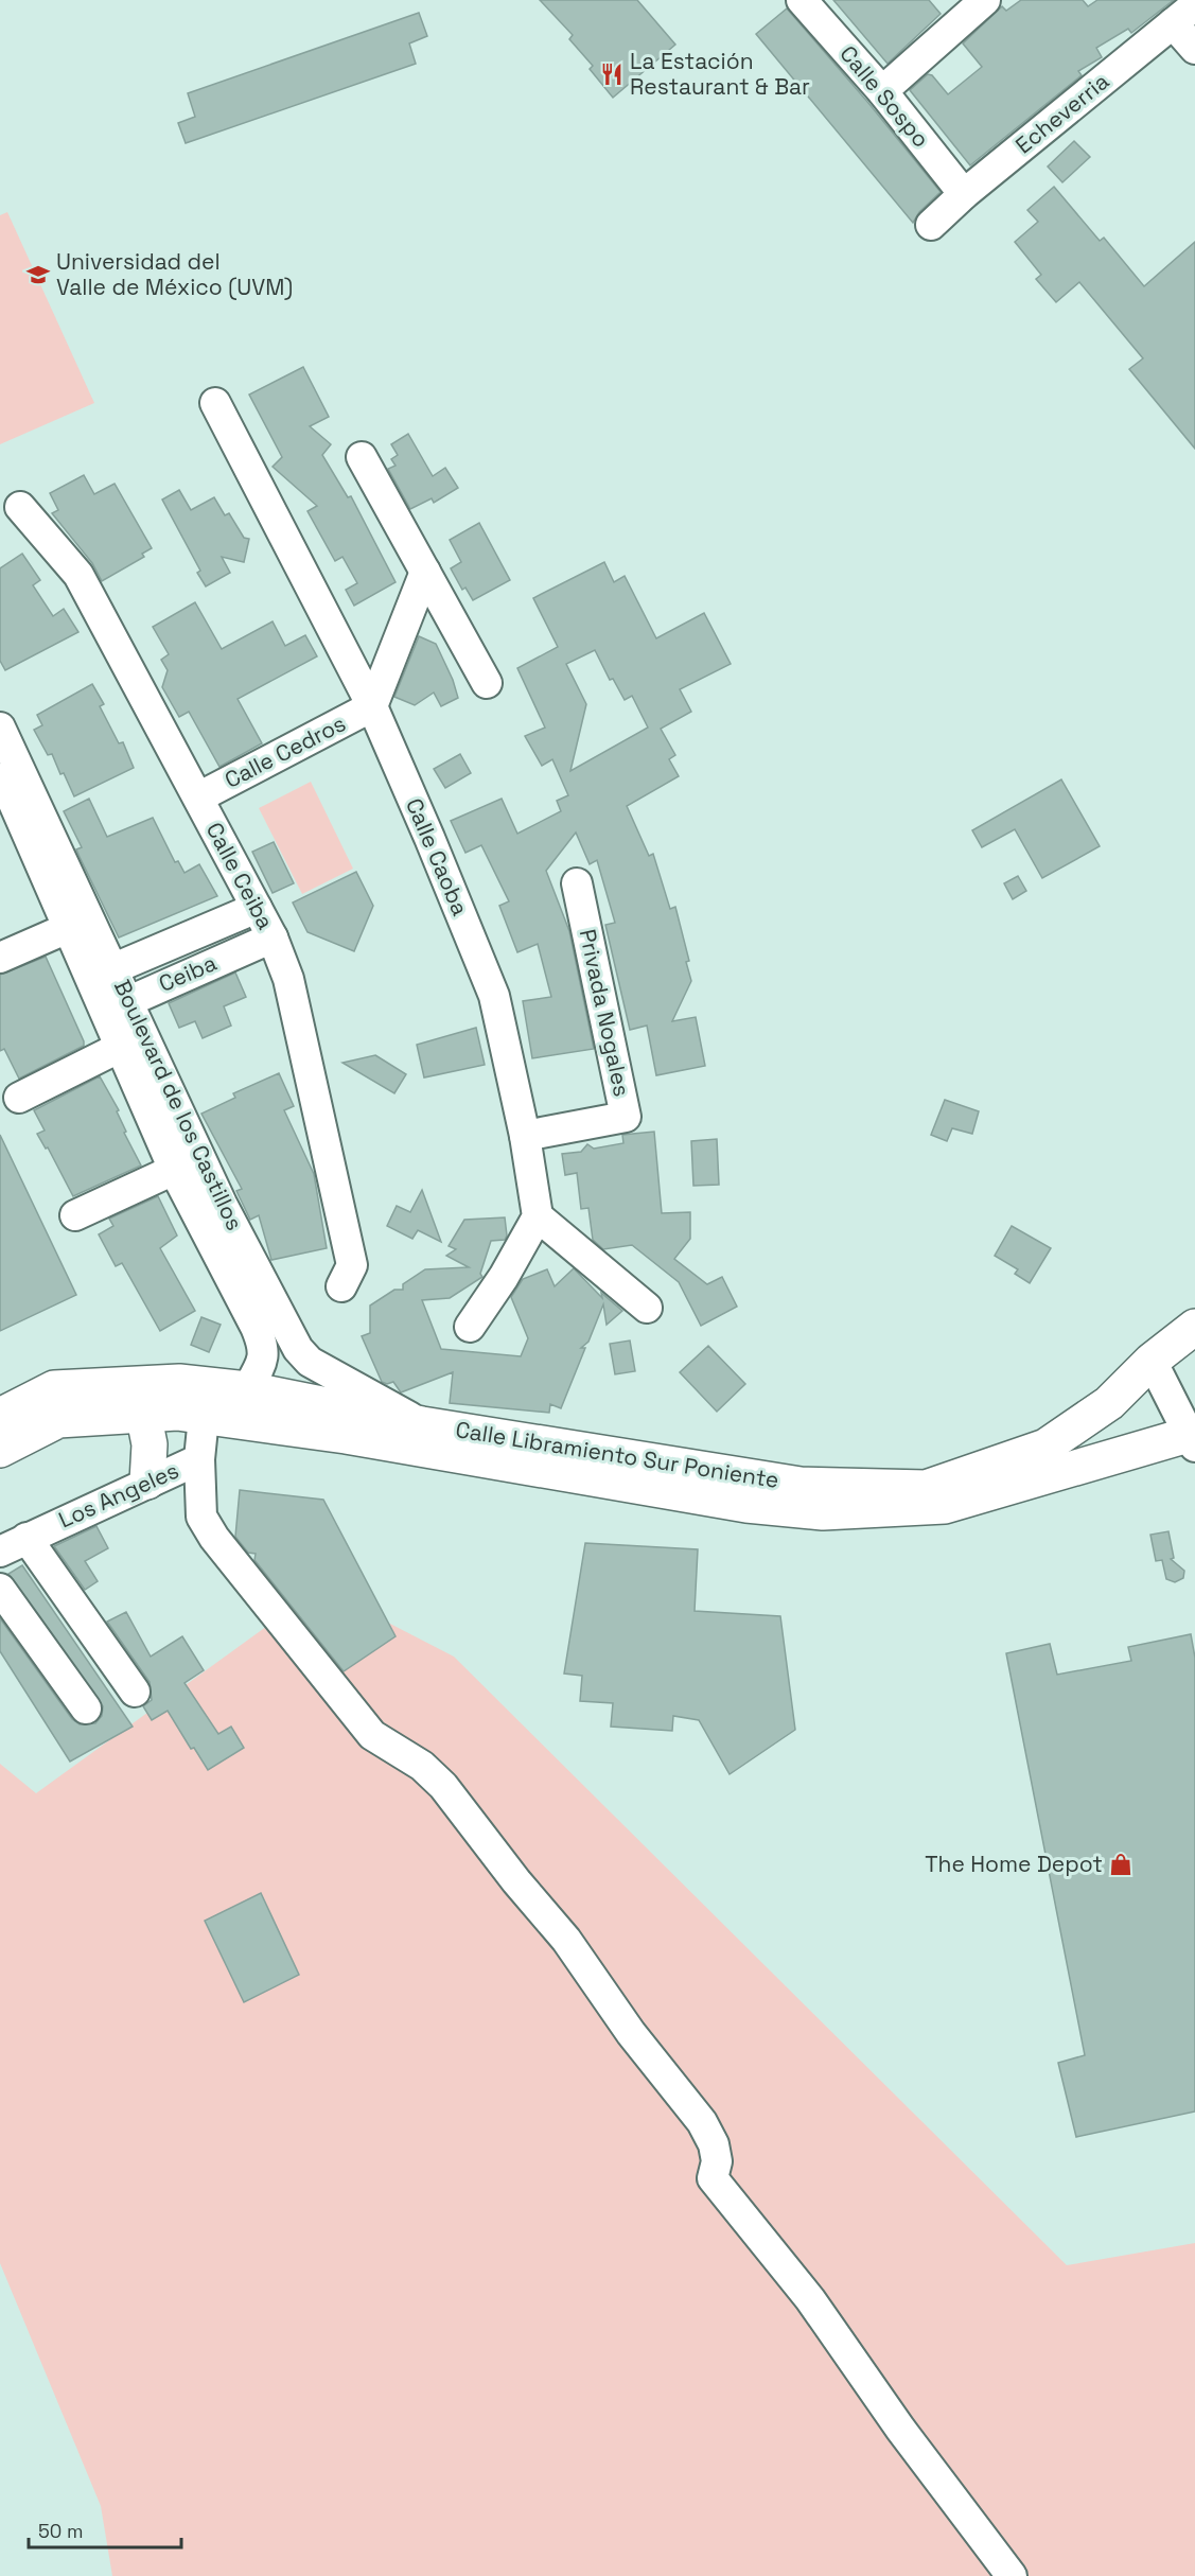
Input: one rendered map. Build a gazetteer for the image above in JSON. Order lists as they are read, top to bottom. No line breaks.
{"streets":{"main road":["Calle Libramiento Sur Poniente"],"street":["Calle Sospo","Echeverria","Calle Cedros","Calle Caoba","Calle Ceiba","Ceiba","Privada Nogales","Boulevard de los Castillos","Los Angeles"]},"crossings":[["Calle Sospo","Echeverria"],["Calle Cedros","Calle Caoba"],["Calle Cedros","Calle Ceiba"],["Calle Caoba","Privada Nogales"],["Calle Ceiba","Ceiba"],["Ceiba","Boulevard de los Castillos"],["Boulevard de los Castillos","Calle Libramiento Sur Poniente"]],"places":{"restaurant":["La Estación Restaurant & Bar"],"school or university":["Universidad del Valle de México (UVM)"],"shop":["The Home Depot"]},"scale_bar":"50 m"}
